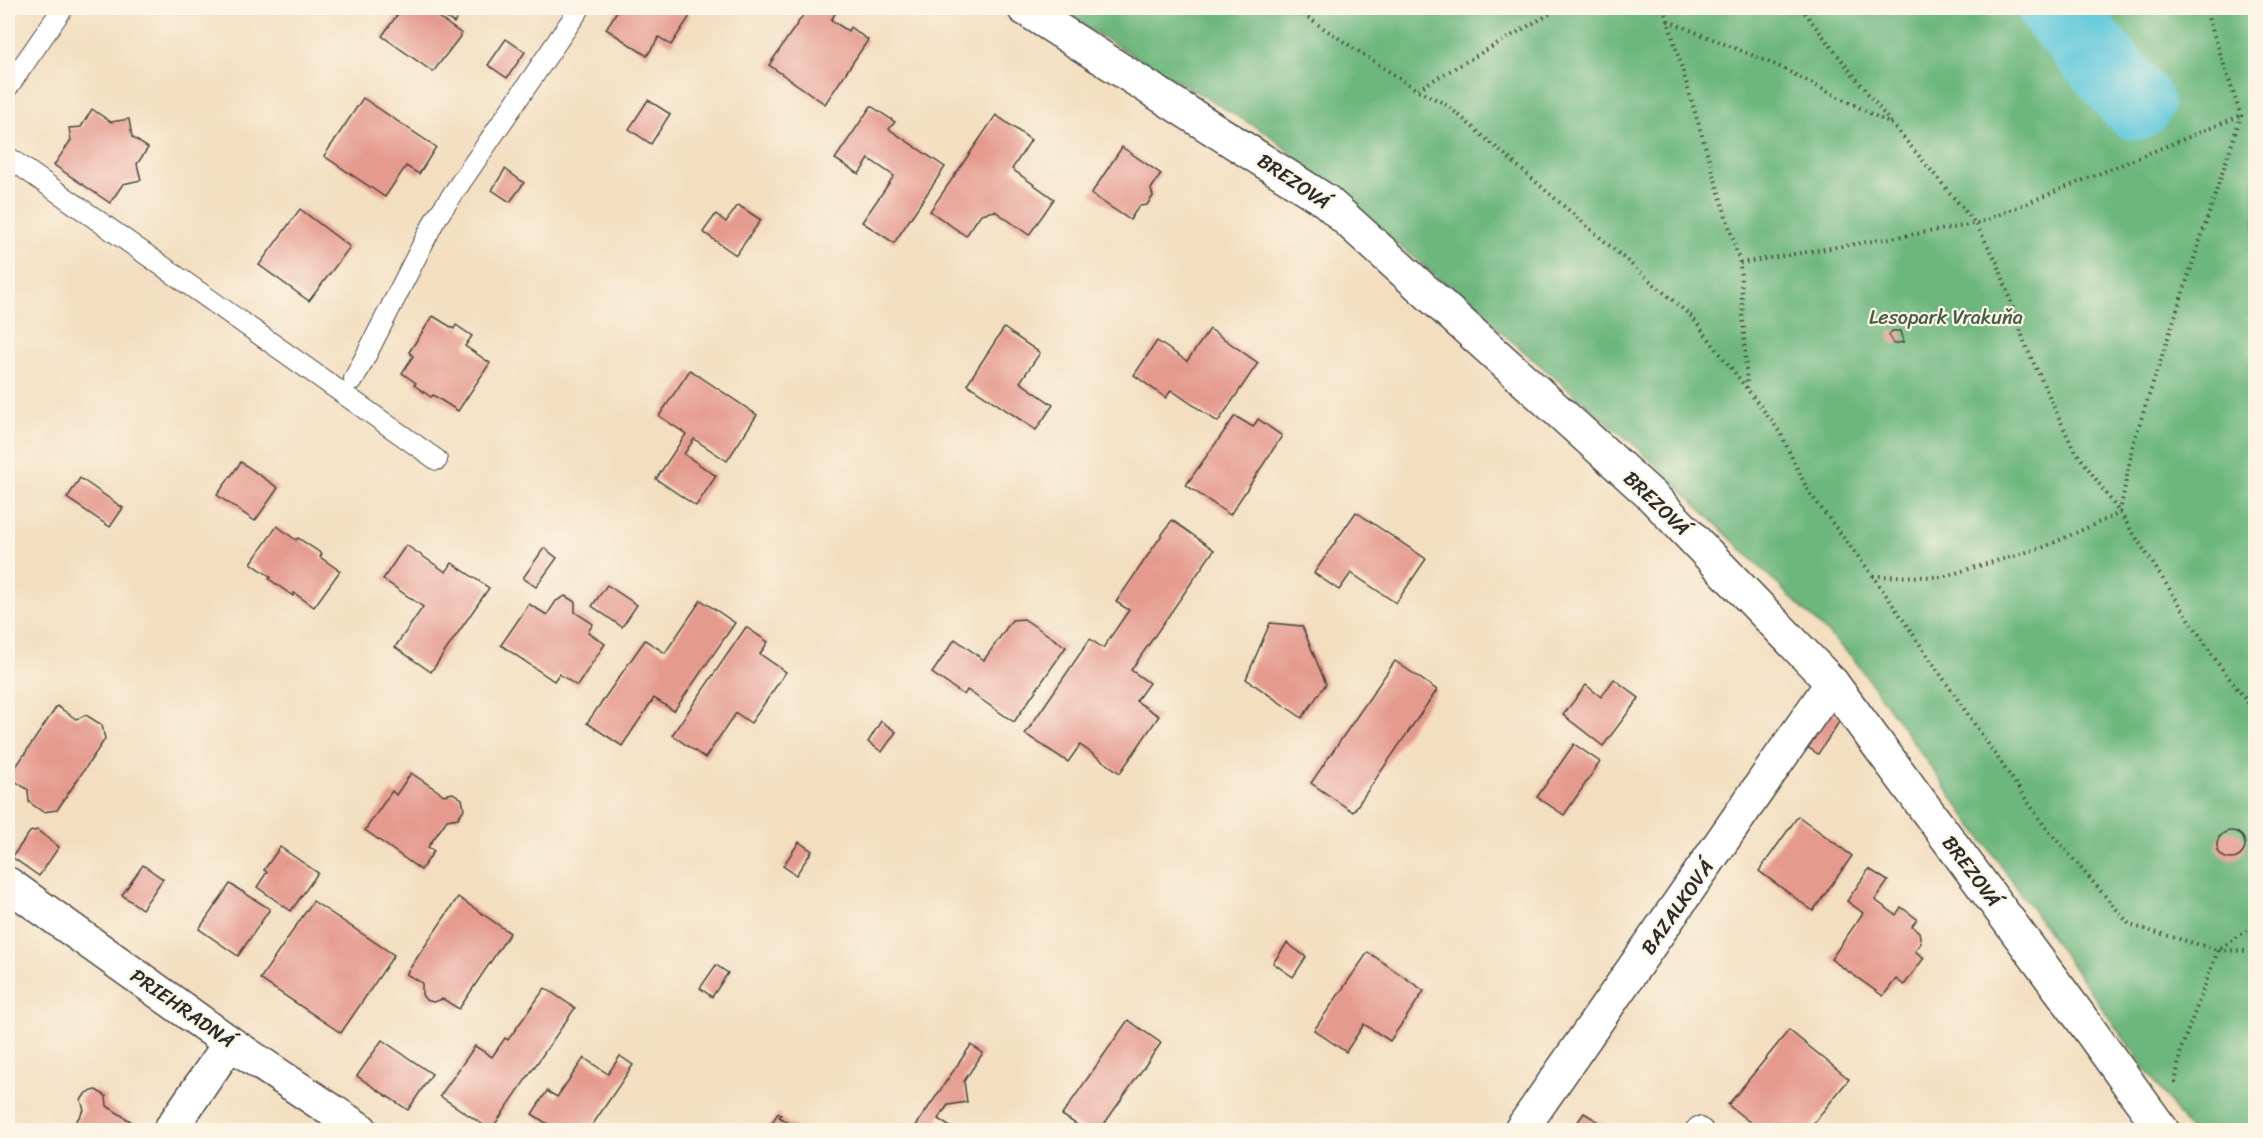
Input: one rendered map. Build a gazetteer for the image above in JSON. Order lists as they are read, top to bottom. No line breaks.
{"streets":{"street":["BREZOVÁ","BAZALKOVÁ","PRIEHRADNÁ"]},"crossings":[["BREZOVÁ","BAZALKOVÁ"]],"parks":["Lesopark Vrakuňa"]}
